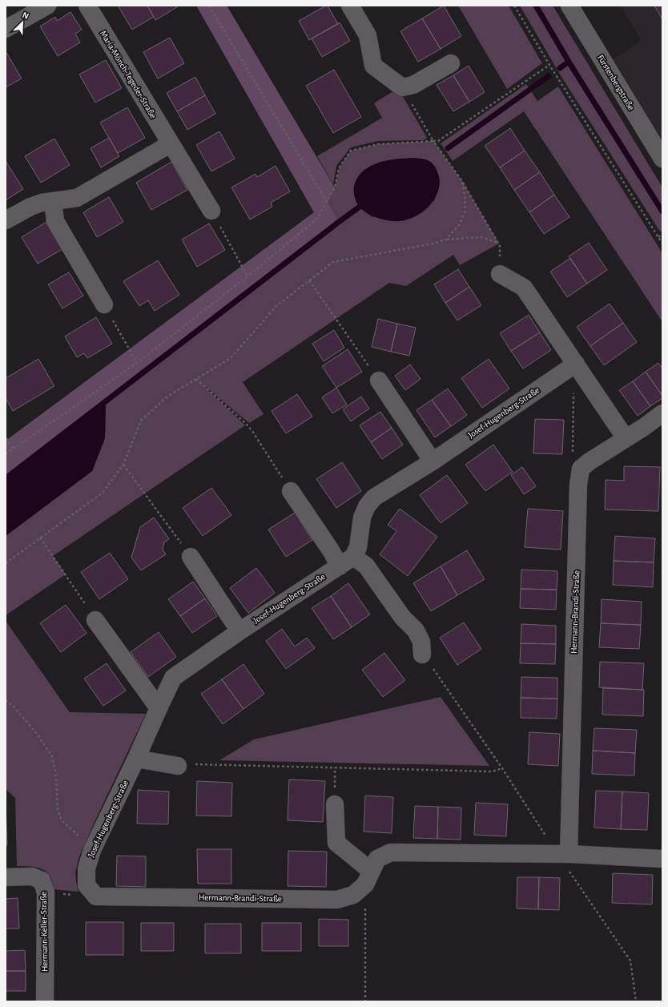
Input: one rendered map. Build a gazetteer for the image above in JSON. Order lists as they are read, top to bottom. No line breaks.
{"streets":{"street":["Maria-Mönch-Tegeder-Straße","Fürstenbergstraße","Josef-Hugenberg-Straße","Hermann-Brandi-Straße","Hermann-Keller-Straße"]},"crossings":[["Josef-Hugenberg-Straße","Hermann-Brandi-Straße"]],"north":"top right"}
